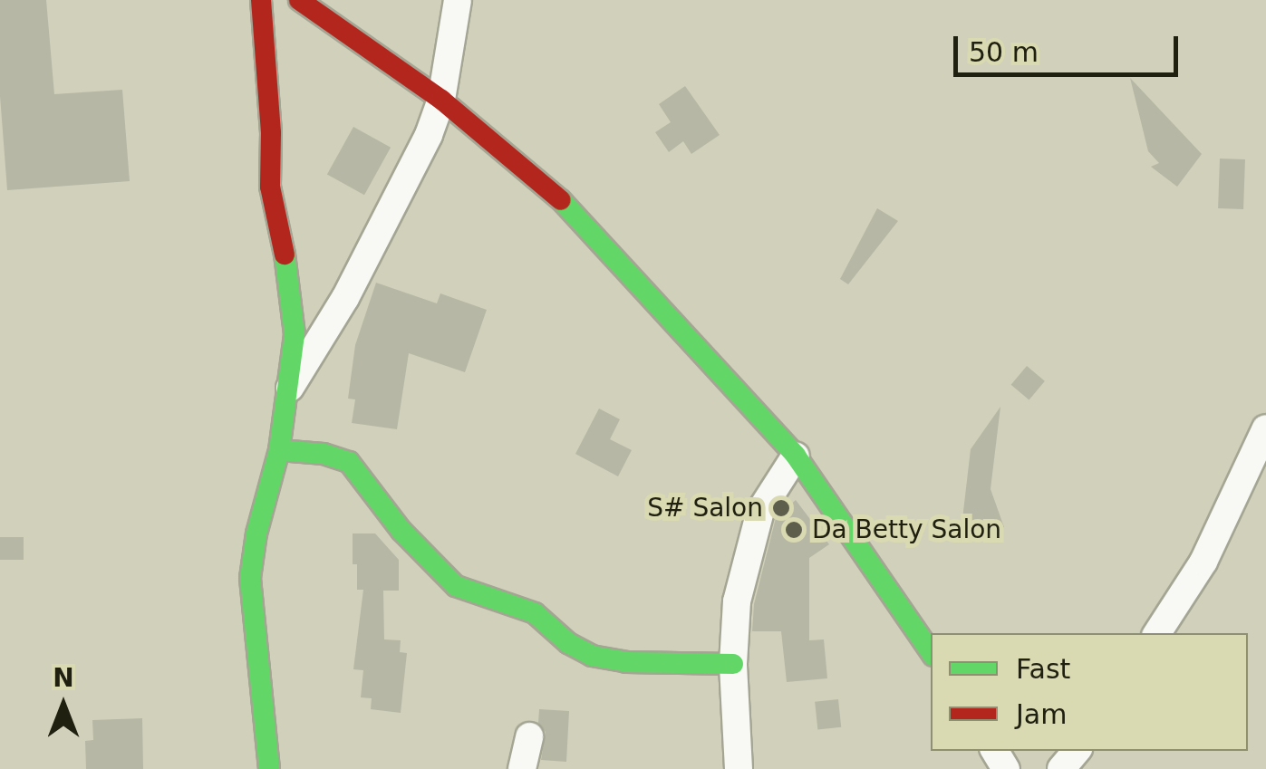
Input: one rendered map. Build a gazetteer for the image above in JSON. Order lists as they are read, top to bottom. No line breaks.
{"places":["S# Salon","Da Betty Salon"],"legend":["Fast","Jam"],"scale_bar":"50 m","north":"top"}
